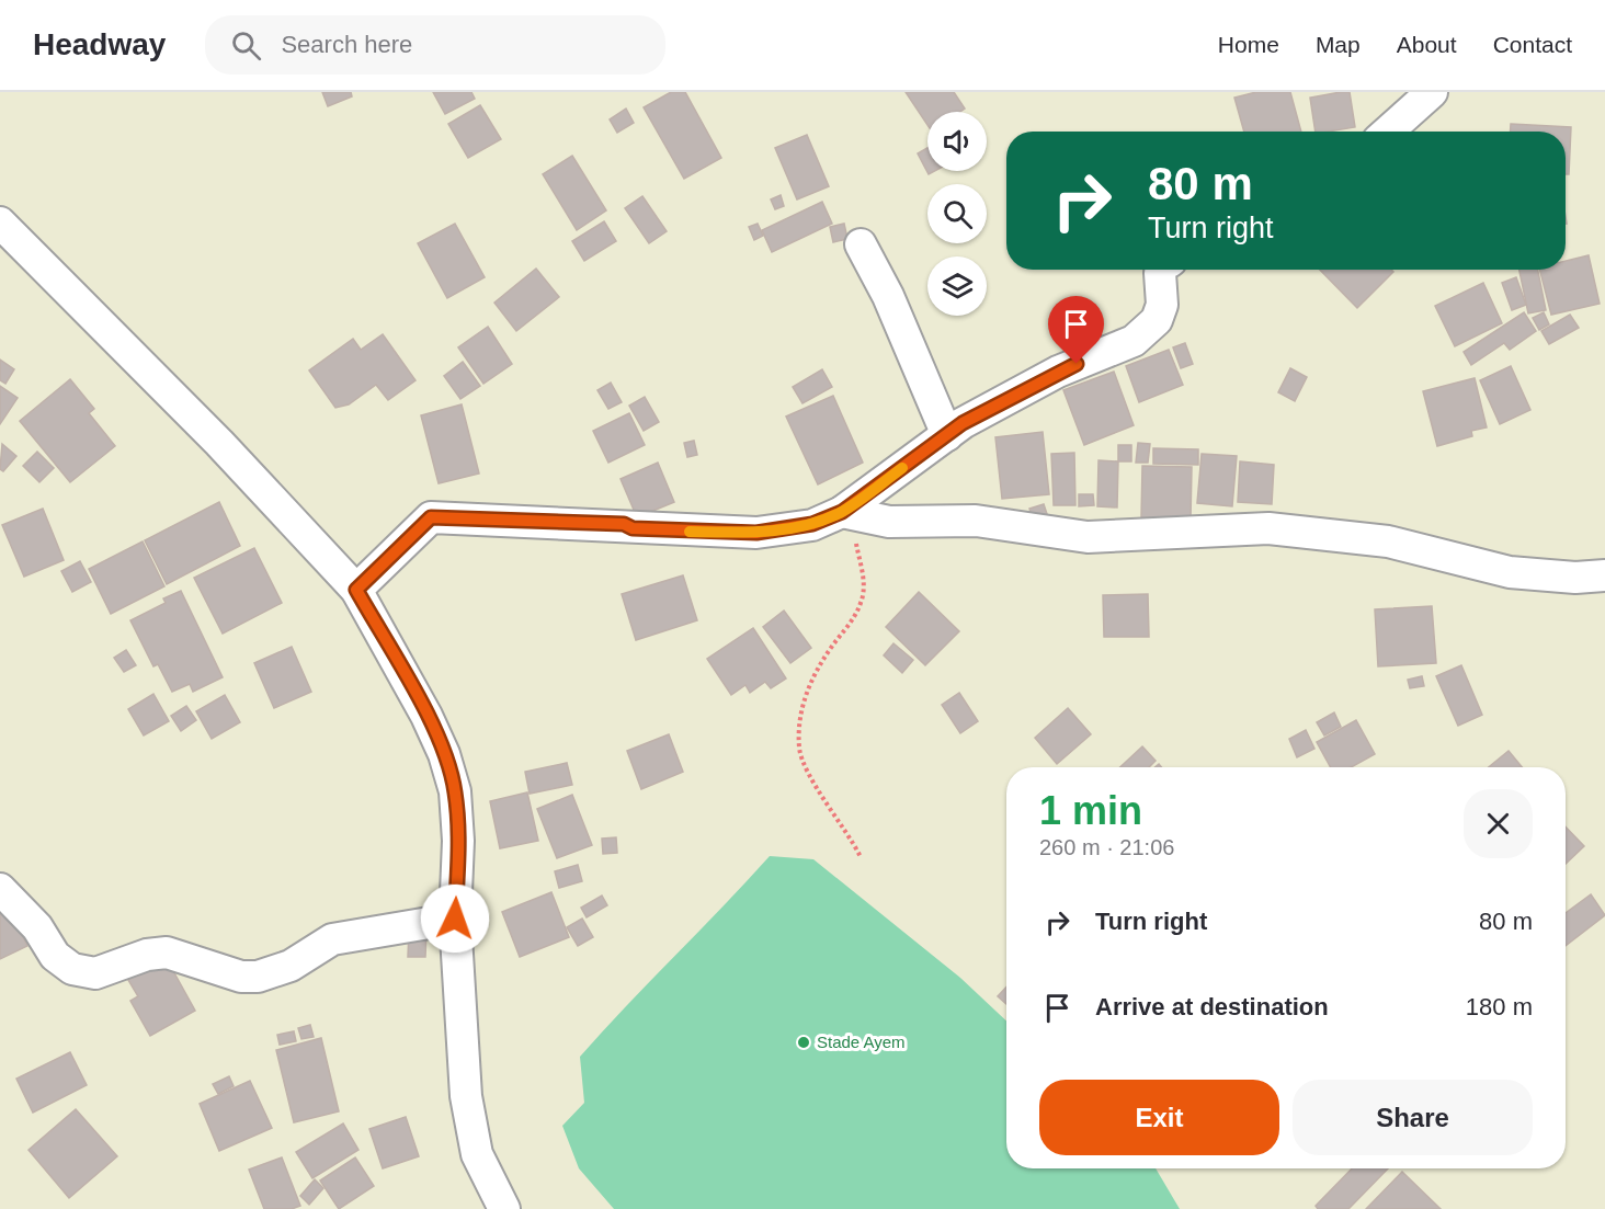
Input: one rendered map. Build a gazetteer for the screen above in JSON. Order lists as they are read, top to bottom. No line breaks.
{"places":["Stade Ayem"],"page":{"header":"Headway","search":"Search here","nav":["Home","Map","About","Contact"],"turn":["80 m","Turn right"],"heading":["1 min","260 m · 21:06"],"list":[{"name":"Turn right","value":"80 m"},{"name":"Arrive at destination","value":"180 m"}],"buttons":["Exit","Share"]}}
